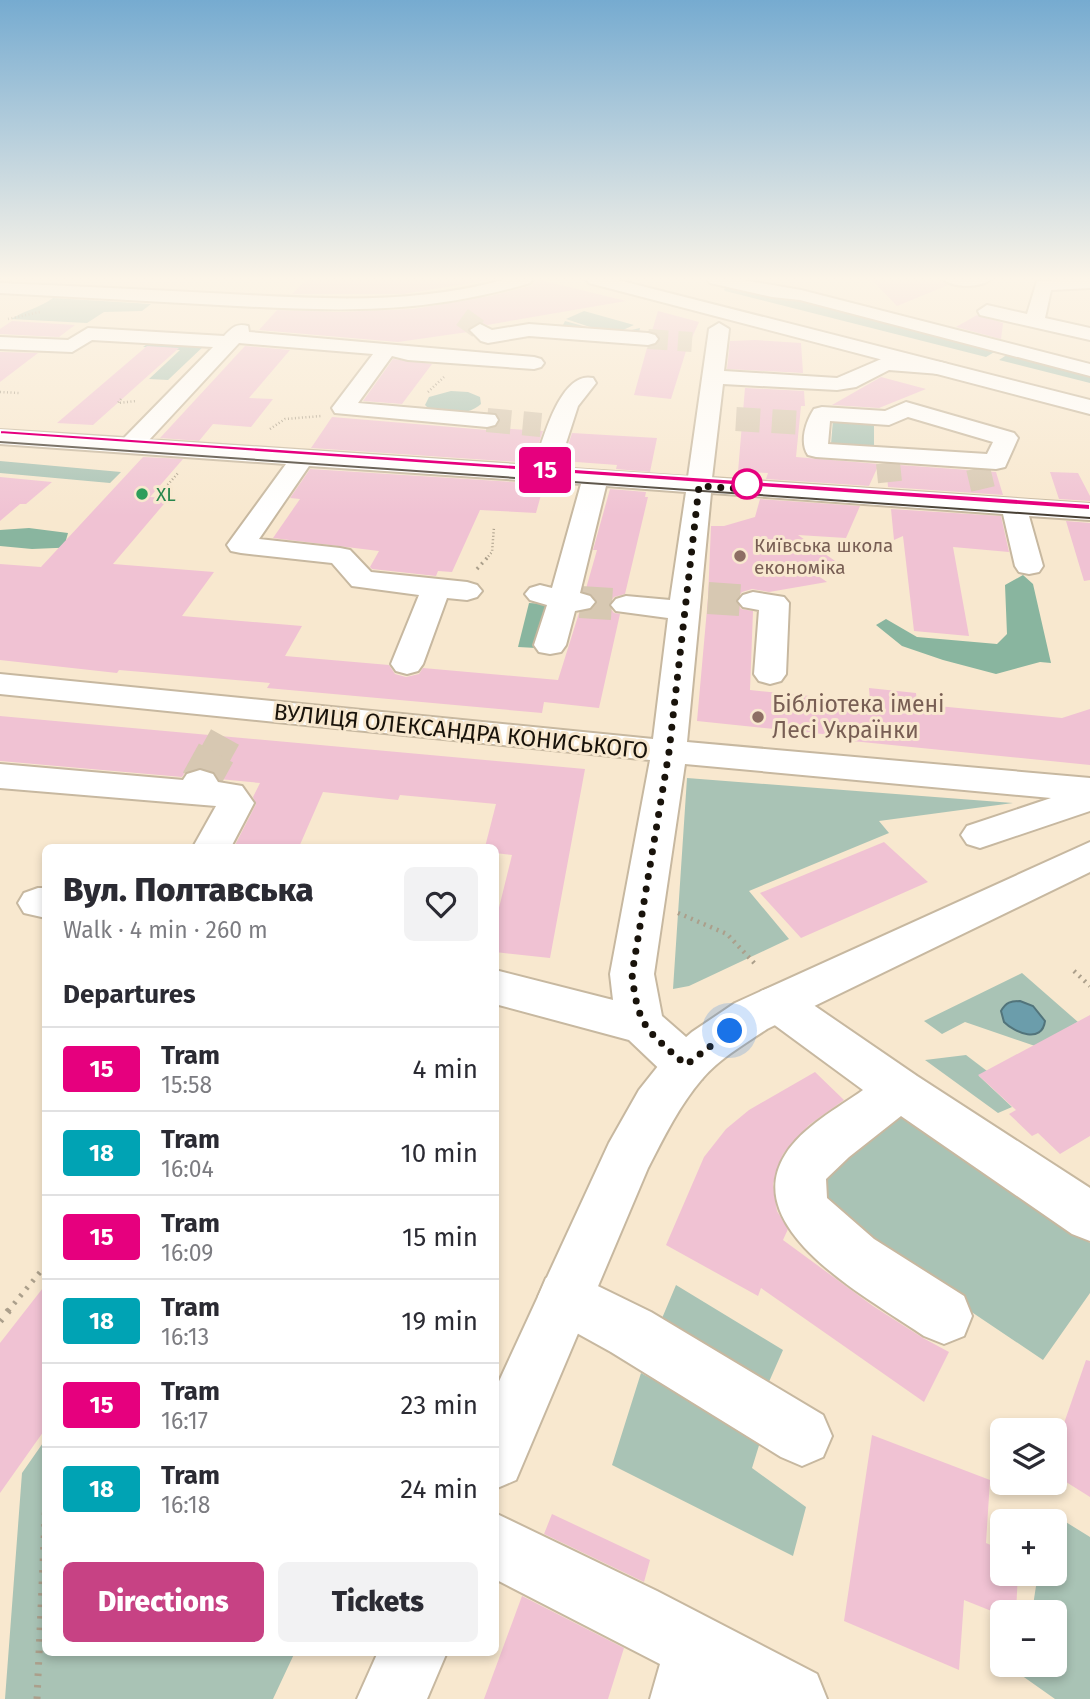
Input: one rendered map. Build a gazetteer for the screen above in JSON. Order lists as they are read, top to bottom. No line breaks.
{"streets":{"street":["ВУЛИЦЯ ОЛЕКСАНДРА КОНИСЬКОГО"]},"places":["XL","Київська школа економіка","Бібліотека імені Лесі Українки"],"lines":["tram line 15"],"page":{"on_map":"15","heading":[["Вул. Полтавська","Walk · 4 min · 260 m"],"Departures"],"list":[{"mark":"15","name":"Tram","note":"15:58","value":"4 min"},{"mark":"18","name":"Tram","note":"16:04","value":"10 min"},{"mark":"15","name":"Tram","note":"16:09","value":"15 min"},{"mark":"18","name":"Tram","note":"16:13","value":"19 min"},{"mark":"15","name":"Tram","note":"16:17","value":"23 min"},{"mark":"18","name":"Tram","note":"16:18","value":"24 min"}],"map_buttons":["+","−"],"buttons":["Directions","Tickets"]}}
